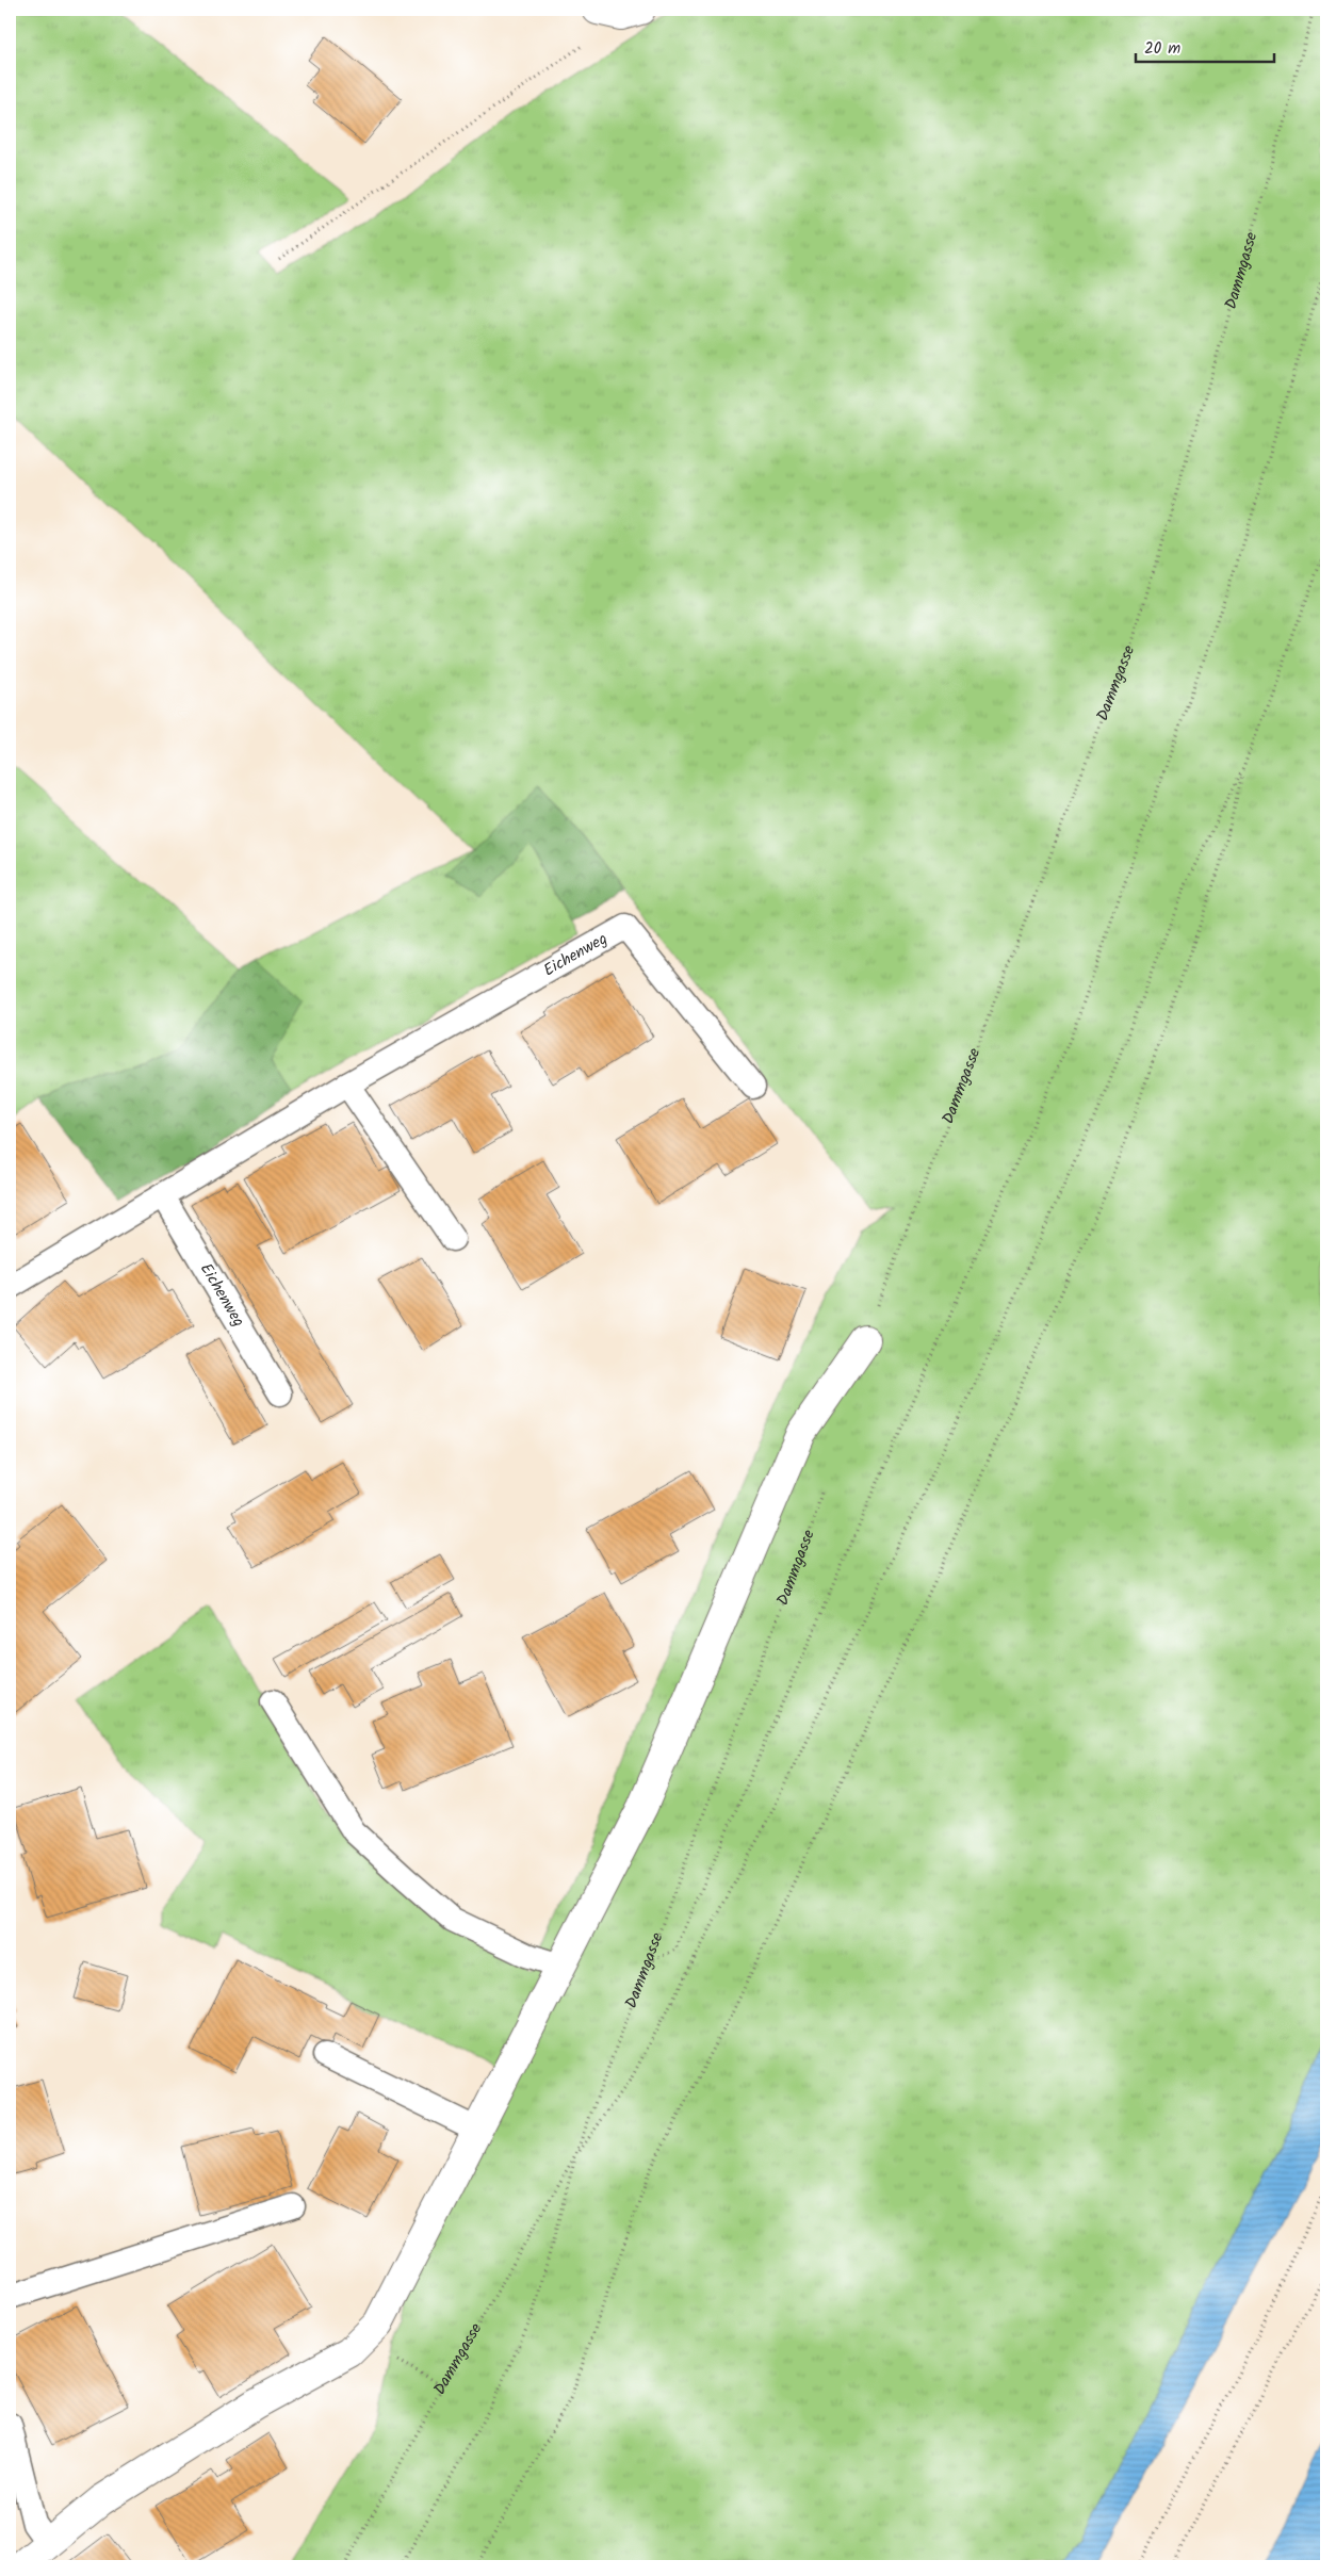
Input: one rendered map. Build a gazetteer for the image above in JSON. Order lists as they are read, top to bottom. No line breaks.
{"streets":{"lane":["Eichenweg"],"path":["Dammgasse"]},"scale_bar":"20 m"}
